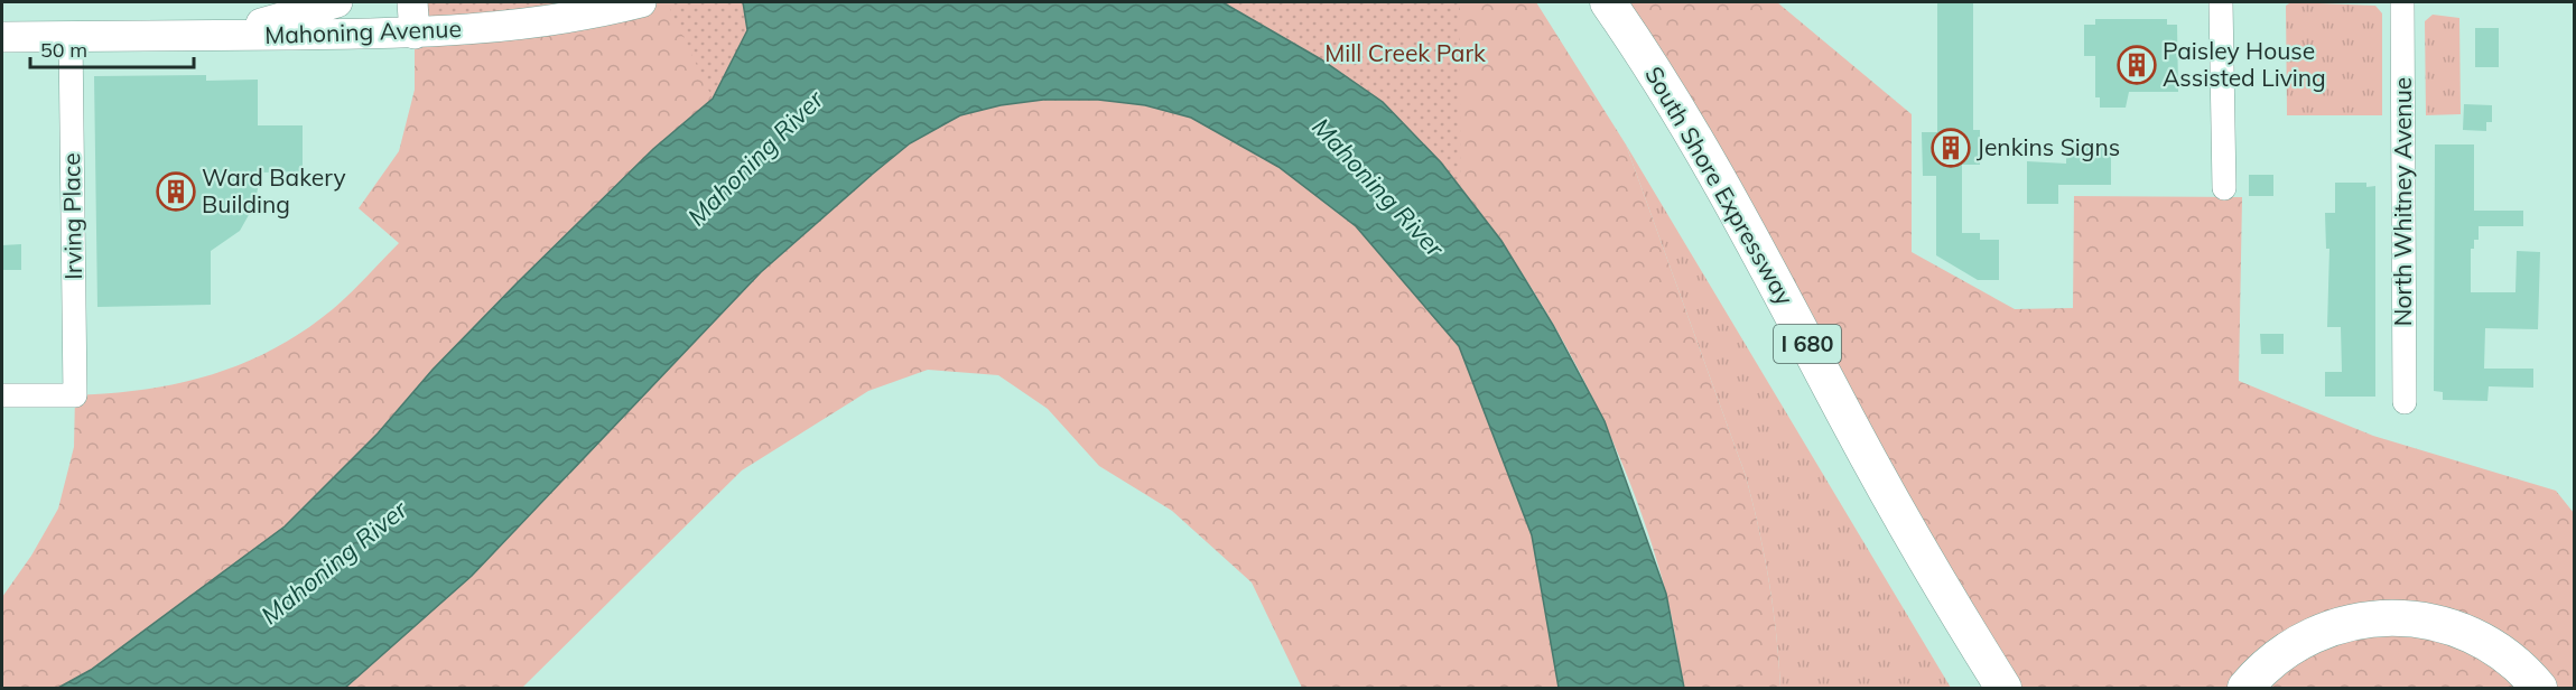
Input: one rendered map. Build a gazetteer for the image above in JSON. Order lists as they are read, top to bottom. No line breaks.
{"streets":{"highway":["South Shore Expressway","I 680"],"main road":["Mahoning Avenue"],"street":["North Whitney Avenue","Irving Place"]},"crossings":[["Mahoning Avenue","Irving Place"]],"water":["Mahoning River"],"parks":["Mill Creek Park"],"places":{"building":["Paisley House Assisted Living","Jenkins Signs","Ward Bakery Building"]},"scale_bar":"50 m"}
